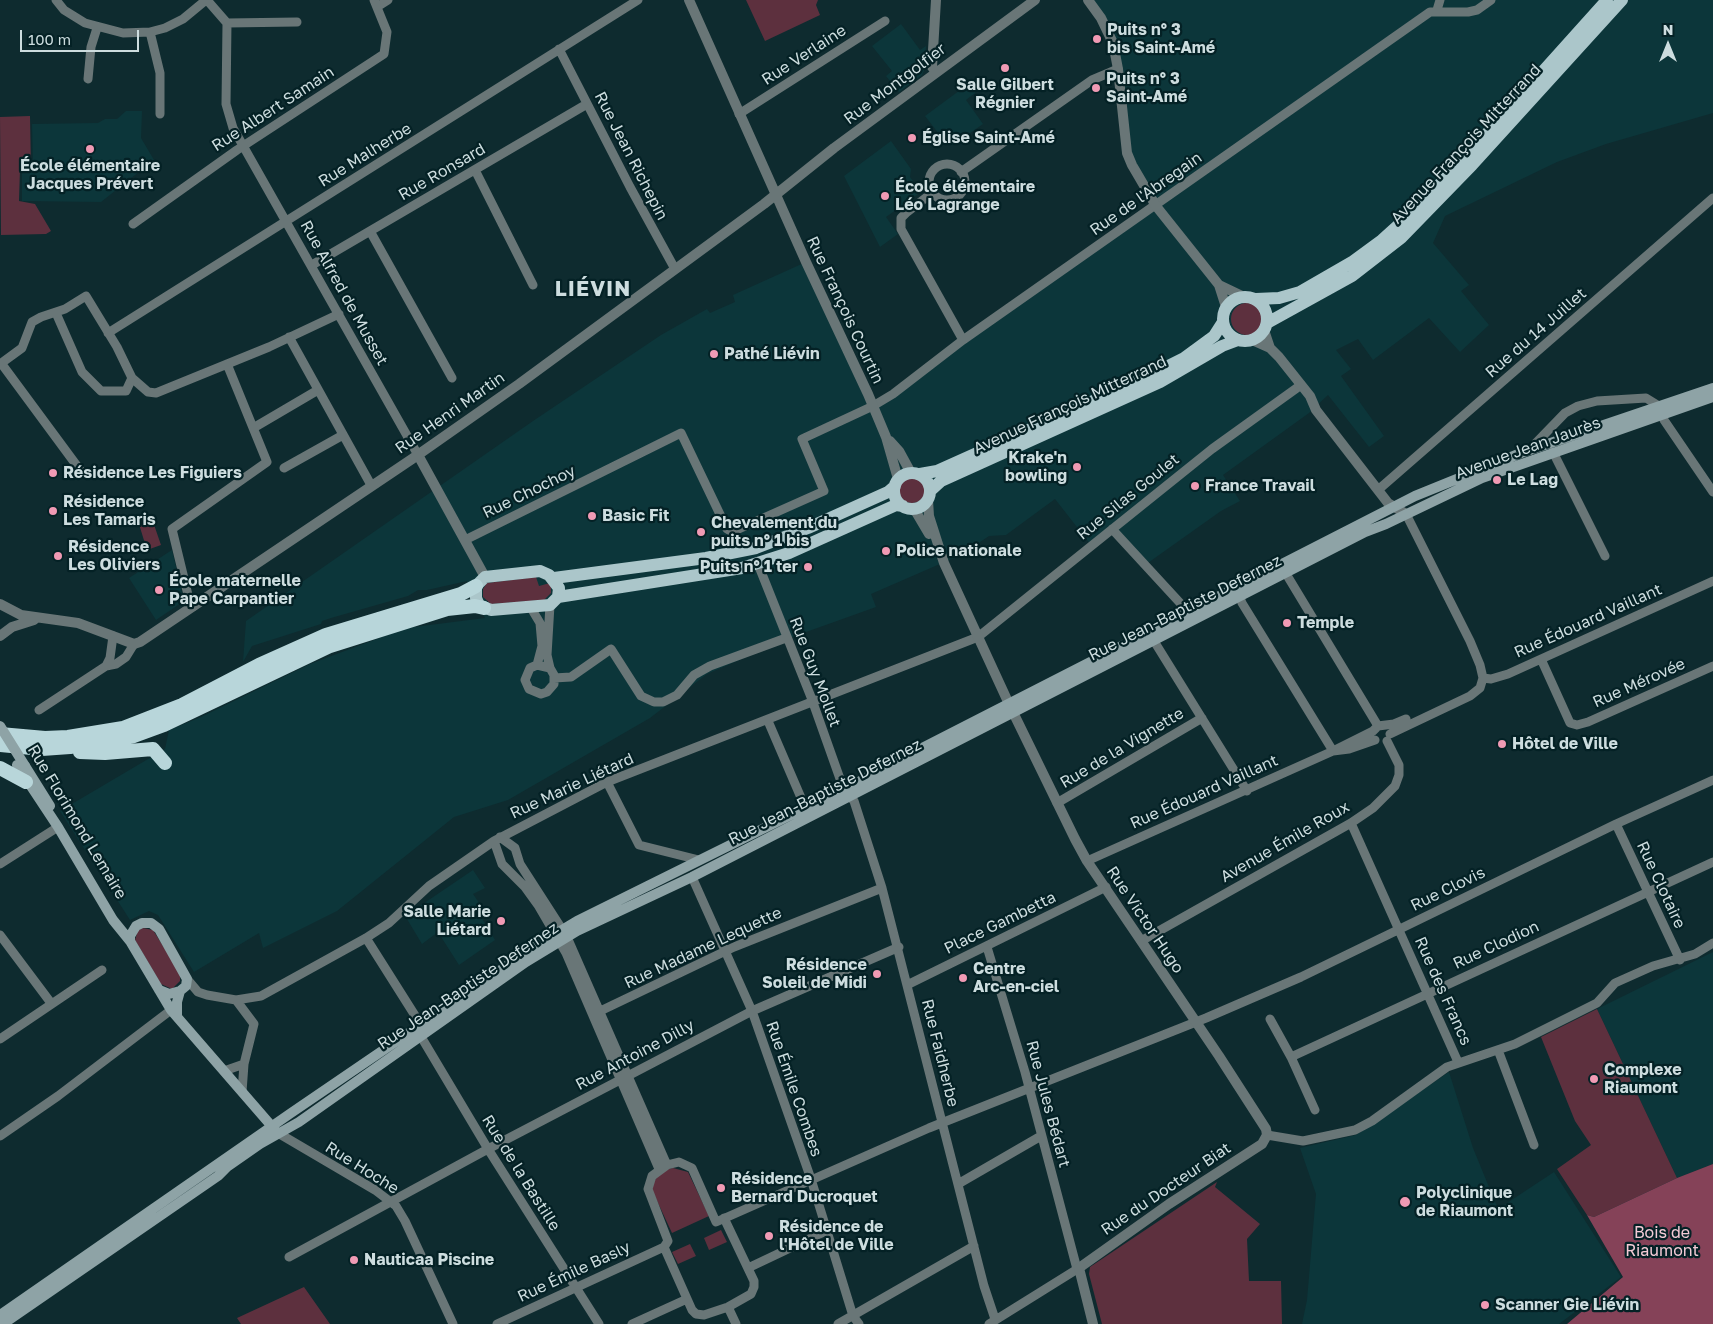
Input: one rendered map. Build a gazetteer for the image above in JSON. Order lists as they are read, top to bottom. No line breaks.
{"streets":{"main road":["Avenue François Mitterrand","Avenue Jean Jaurès","Rue Jean-Baptiste Defernez","Rue Florimond Lemaire"],"street":["Rue Verlaine","Rue Montgolfier","Rue Albert Samain","Rue Malherbe","Rue Jean Richepin","Rue Ronsard","Rue de l'Abregain","Rue Alfred de Musset","Rue François Courtin","Rue du 14 Juillet","Rue Henri Martin","Rue Chochoy","Rue Silas Goulet","Rue Édouard Vaillant","Rue Guy Mollet","Rue Mérovée","Rue de la Vignette","Rue Marie Liétard","Avenue Émile Roux","Rue Clotaire","Rue Clovis","Rue Victor Hugo","Place Gambetta","Rue Clodion","Rue Madame Lequette","Rue des Francs","Rue Faidherbe","Rue Antoine Dilly","Rue Émile Combes","Rue Jules Bédart","Rue Hoche","Rue de la Bastille","Rue du Docteur Biat","Rue Émile Basly"]},"crossings":[["Rue Verlaine","Rue François Courtin"],["Rue Montgolfier","Rue François Courtin"],["Rue Montgolfier","Rue Henri Martin"],["Rue Albert Samain","Rue Alfred de Musset"],["Rue Malherbe","Rue Jean Richepin"],["Rue Malherbe","Rue Alfred de Musset"],["Rue Jean Richepin","Rue Ronsard"],["Rue Jean Richepin","Rue Henri Martin"],["Rue Ronsard","Rue Alfred de Musset"],["Rue de l'Abregain","Rue François Courtin"],["Rue de l'Abregain","Rue Chochoy"],["Rue Alfred de Musset","Rue Henri Martin"],["Rue François Courtin","Rue Henri Martin"],["Rue François Courtin","Rue Chochoy"],["Avenue Jean Jaurès","Rue Jean-Baptiste Defernez"],["Rue Silas Goulet","Rue Marie Liétard"],["Rue Jean-Baptiste Defernez","Rue Guy Mollet"],["Rue Jean-Baptiste Defernez","Rue Florimond Lemaire"],["Rue Jean-Baptiste Defernez","Avenue Émile Roux"],["Rue Jean-Baptiste Defernez","Rue Victor Hugo"],["Rue Jean-Baptiste Defernez","Rue Faidherbe"],["Rue Jean-Baptiste Defernez","Rue Émile Combes"],["Rue Jean-Baptiste Defernez","Rue Hoche"],["Rue Jean-Baptiste Defernez","Rue de la Bastille"],["Rue Édouard Vaillant","Rue Mérovée"],["Rue Édouard Vaillant","Avenue Émile Roux"],["Rue Édouard Vaillant","Rue Victor Hugo"],["Rue Guy Mollet","Rue Marie Liétard"],["Rue Guy Mollet","Rue Faidherbe"],["Rue de la Vignette","Rue Victor Hugo"],["Rue Marie Liétard","Rue de la Bastille"],["Rue Florimond Lemaire","Rue Hoche"],["Avenue Émile Roux","Rue Victor Hugo"],["Avenue Émile Roux","Rue des Francs"],["Rue Clotaire","Rue Clovis"],["Rue Clotaire","Rue Clodion"],["Rue Clovis","Rue Victor Hugo"],["Rue Clovis","Rue des Francs"],["Rue Clovis","Rue Faidherbe"],["Rue Clovis","Rue Jules Bédart"],["Rue Victor Hugo","Place Gambetta"],["Rue Victor Hugo","Rue du Docteur Biat"],["Place Gambetta","Rue Faidherbe"],["Place Gambetta","Rue Jules Bédart"],["Rue Clodion","Rue des Francs"],["Rue Madame Lequette","Rue Faidherbe"],["Rue Madame Lequette","Rue Émile Combes"],["Rue Faidherbe","Rue Antoine Dilly"],["Rue Antoine Dilly","Rue Émile Combes"],["Rue Antoine Dilly","Rue Hoche"],["Rue Antoine Dilly","Rue de la Bastille"],["Rue Jules Bédart","Rue du Docteur Biat"],["Rue de la Bastille","Rue Émile Basly"]],"districts":["LIÉVIN"],"parks":["Bois de Riaumont"],"places":["Puits n° 3 bis Saint-Amé","Salle Gilbert Régnier","Puits n° 3 Saint-Amé","Église Saint-Amé","École élémentaire Jacques Prévert","École élémentaire Léo Lagrange","Pathé Liévin","Krake'n bowling","Résidence Les Figuiers","Le Lag","France Travail","Résidence Les Tamaris","Basic Fit","Chevalement du puits n° 1 bis","Police nationale","Résidence Les Oliviers","Puits n° 1 ter","École maternelle Pape Carpantier","Temple","Hôtel de Ville","Salle Marie Liétard","Résidence Soleil de Midi","Centre Arc-en-ciel","Complexe Riaumont","Résidence Bernard Ducroquet","Polyclinique de Riaumont","Résidence de l'Hôtel de Ville","Nauticaa Piscine","Scanner Gie Liévin"],"scale_bar":"100 m","north":"top"}
